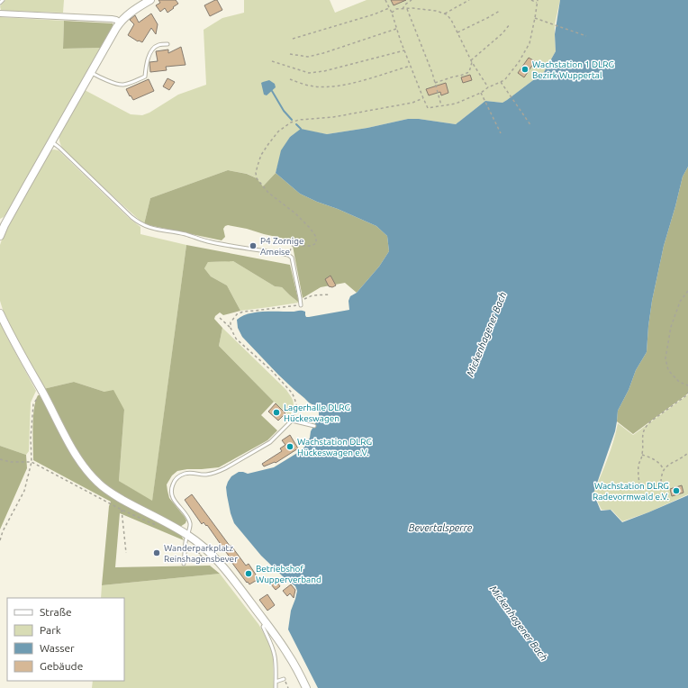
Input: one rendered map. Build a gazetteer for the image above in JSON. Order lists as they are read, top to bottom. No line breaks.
{"water":["Mickenhagener Bach","Bevertalsperre"],"places":["Wachstation 1 DLRG Bezirk Wuppertal","P4 Zornige Ameise","Lagerhalle DLRG Hückeswagen","Wachstation DLRG Hückeswagen e.V.","Wachstation DLRG Radevormwald e.V.","Wanderparkplatz Reinshagensbever","Betriebshof Wupperverband"],"legend":["Straße","Park","Wasser","Gebäude"]}
